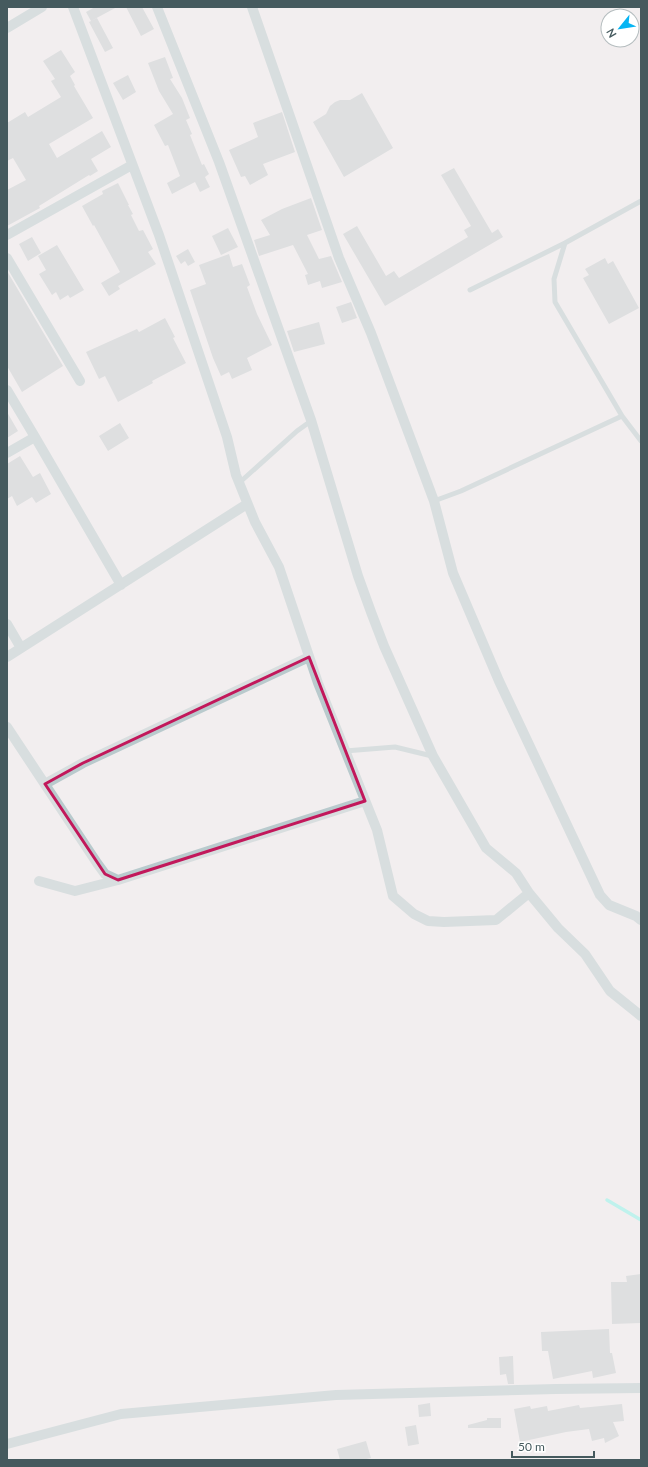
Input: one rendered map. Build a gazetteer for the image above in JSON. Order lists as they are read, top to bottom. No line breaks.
{"scale_bar":"50 m","north":"bottom left"}
